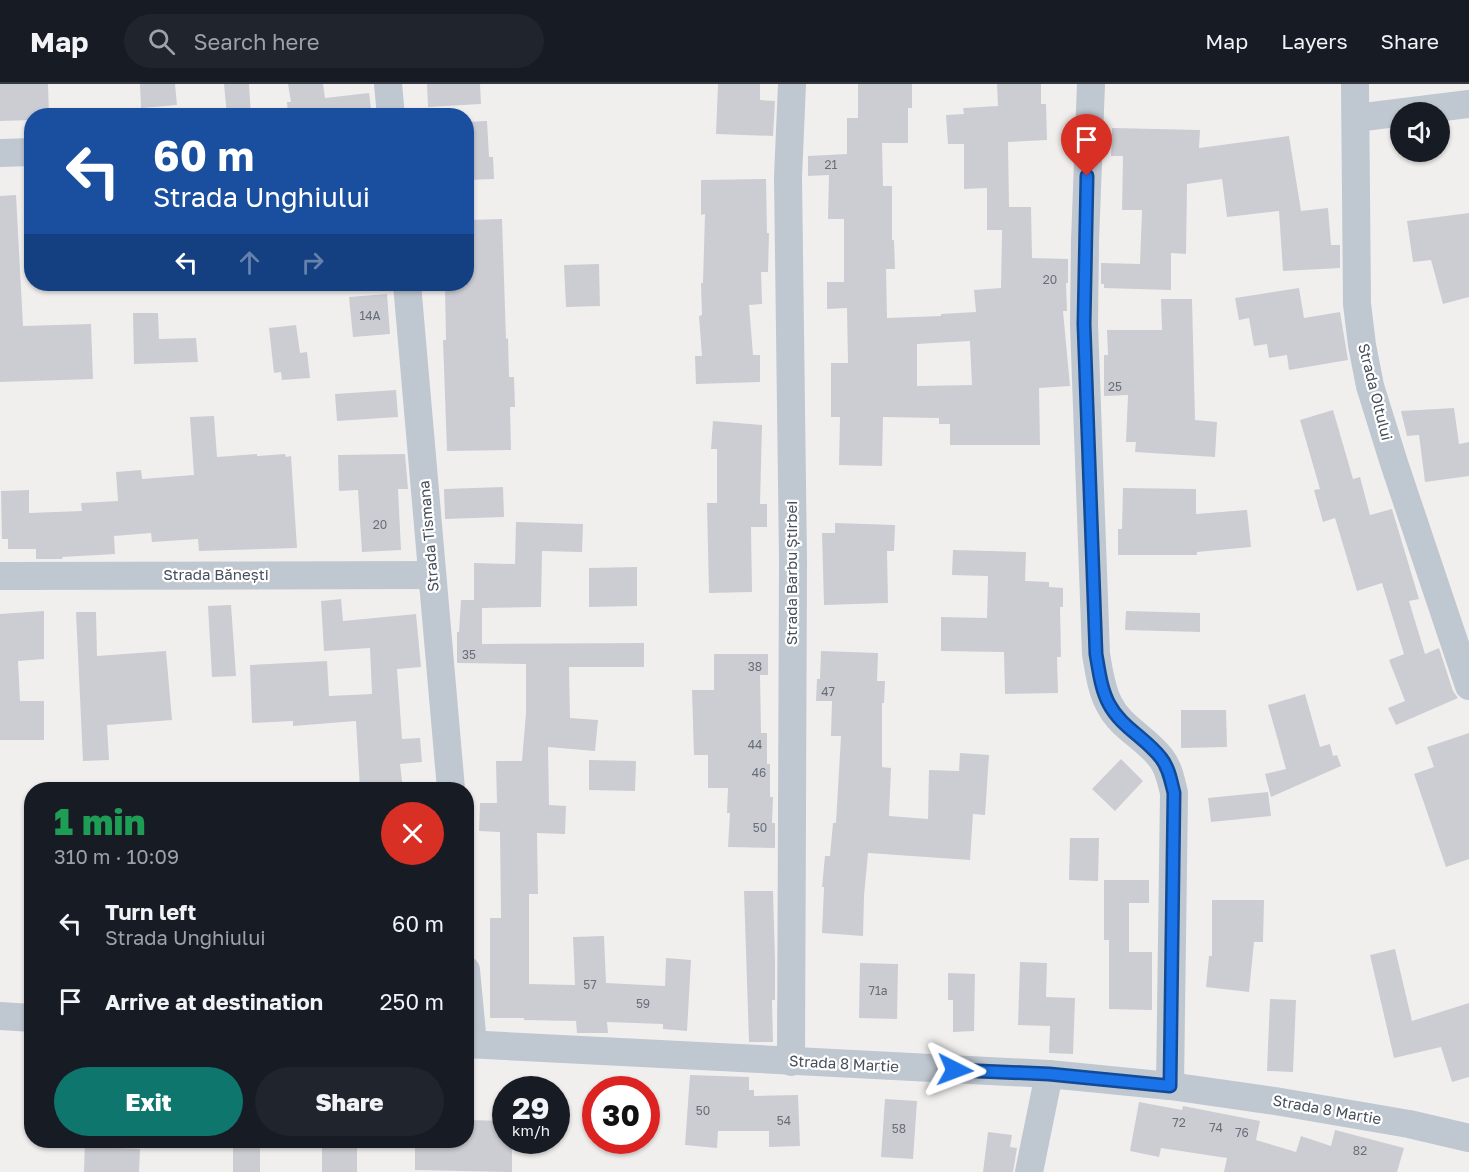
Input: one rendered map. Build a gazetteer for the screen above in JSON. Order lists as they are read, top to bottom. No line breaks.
{"streets":{"street":["Strada Oltului","Strada Tismana","Strada Barbu Știrbei","Strada Bănești","Strada 8 Martie"]},"crossings":[["Strada Tismana","Strada Bănești"],["Strada Barbu Știrbei","Strada 8 Martie"]],"house_numbers":["21","20","14A","25","20","35","38","47","44","46","50","57","71a","59","50","54","72","74","58","76","82"],"page":{"header":"Map","search":"Search here","nav":["Map","Layers","Share"],"turn":["60 m","Strada Unghiului"],"heading":["1 min","310 m · 10:09"],"list":[{"name":"Turn left","note":"Strada Unghiului","value":"60 m"},{"name":"Arrive at destination","value":"250 m"}],"buttons":["Exit","Share"],"speed":"29 km/h","limit":"30"}}
